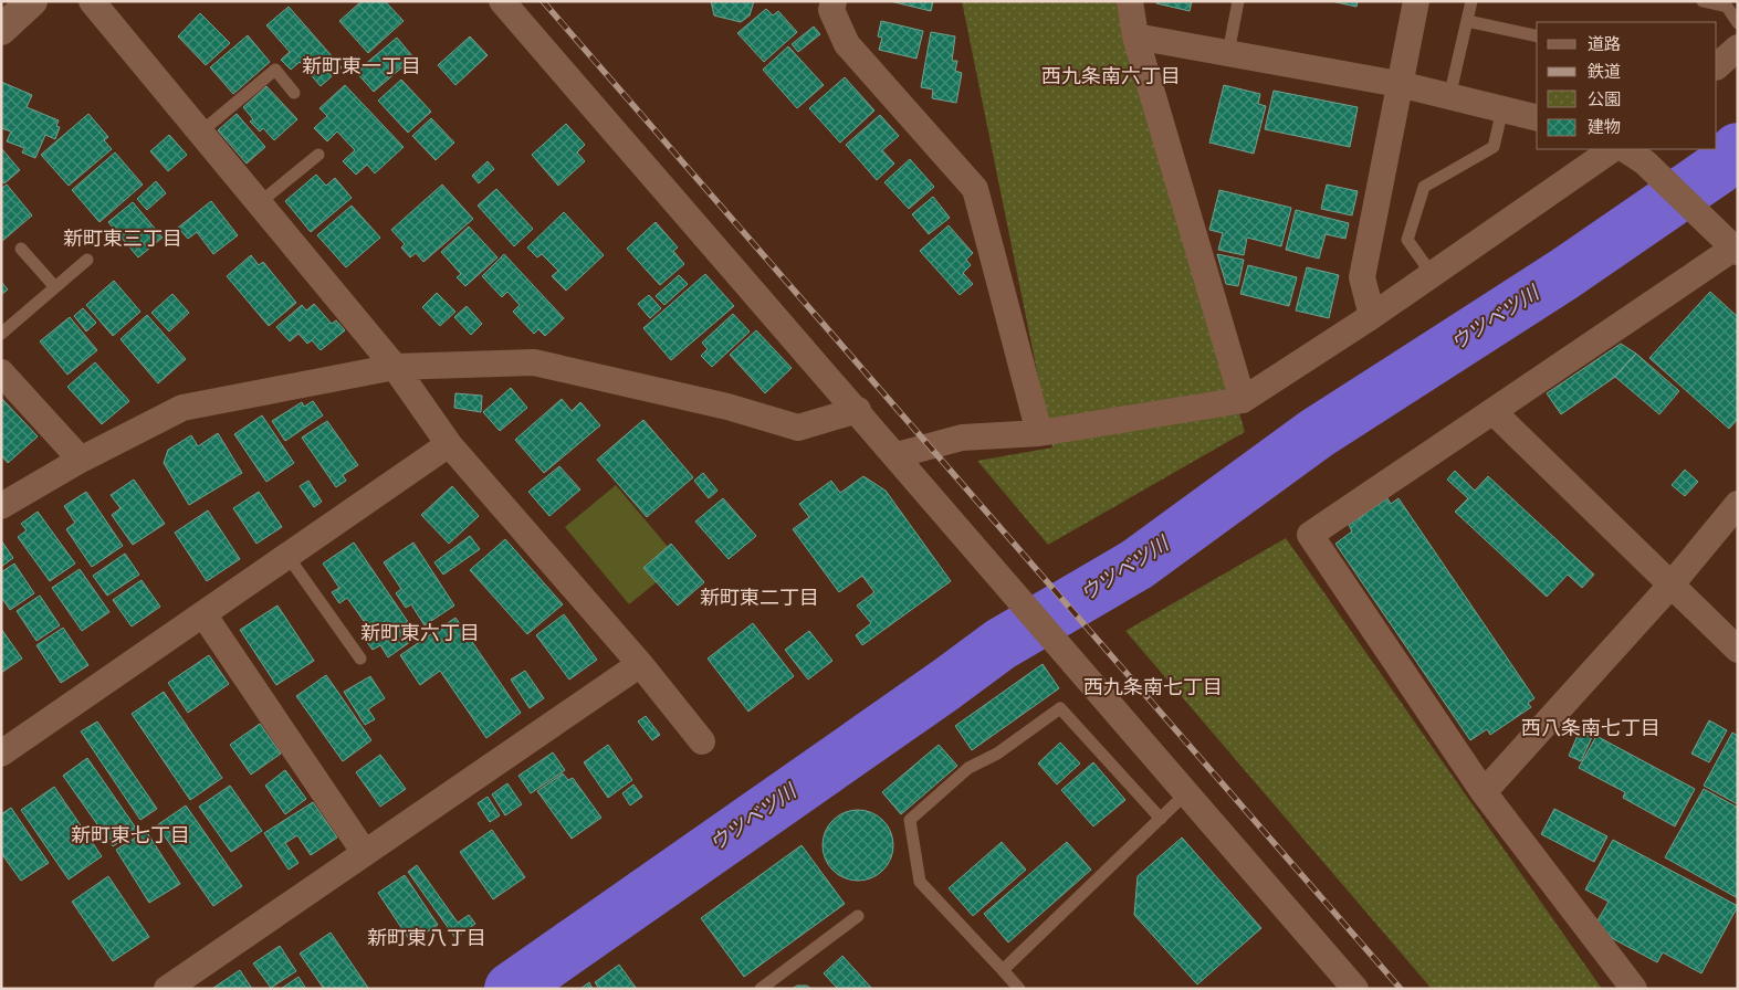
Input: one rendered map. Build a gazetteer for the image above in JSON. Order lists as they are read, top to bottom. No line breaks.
{"districts":["新町東一丁目","西九条南六丁目","新町東三丁目","新町東二丁目","新町東六丁目","西九条南七丁目","西八条南七丁目","新町東七丁目","新町東八丁目"],"water":["ウツベツ川"],"legend":["道路","鉄道","公園","建物"]}
